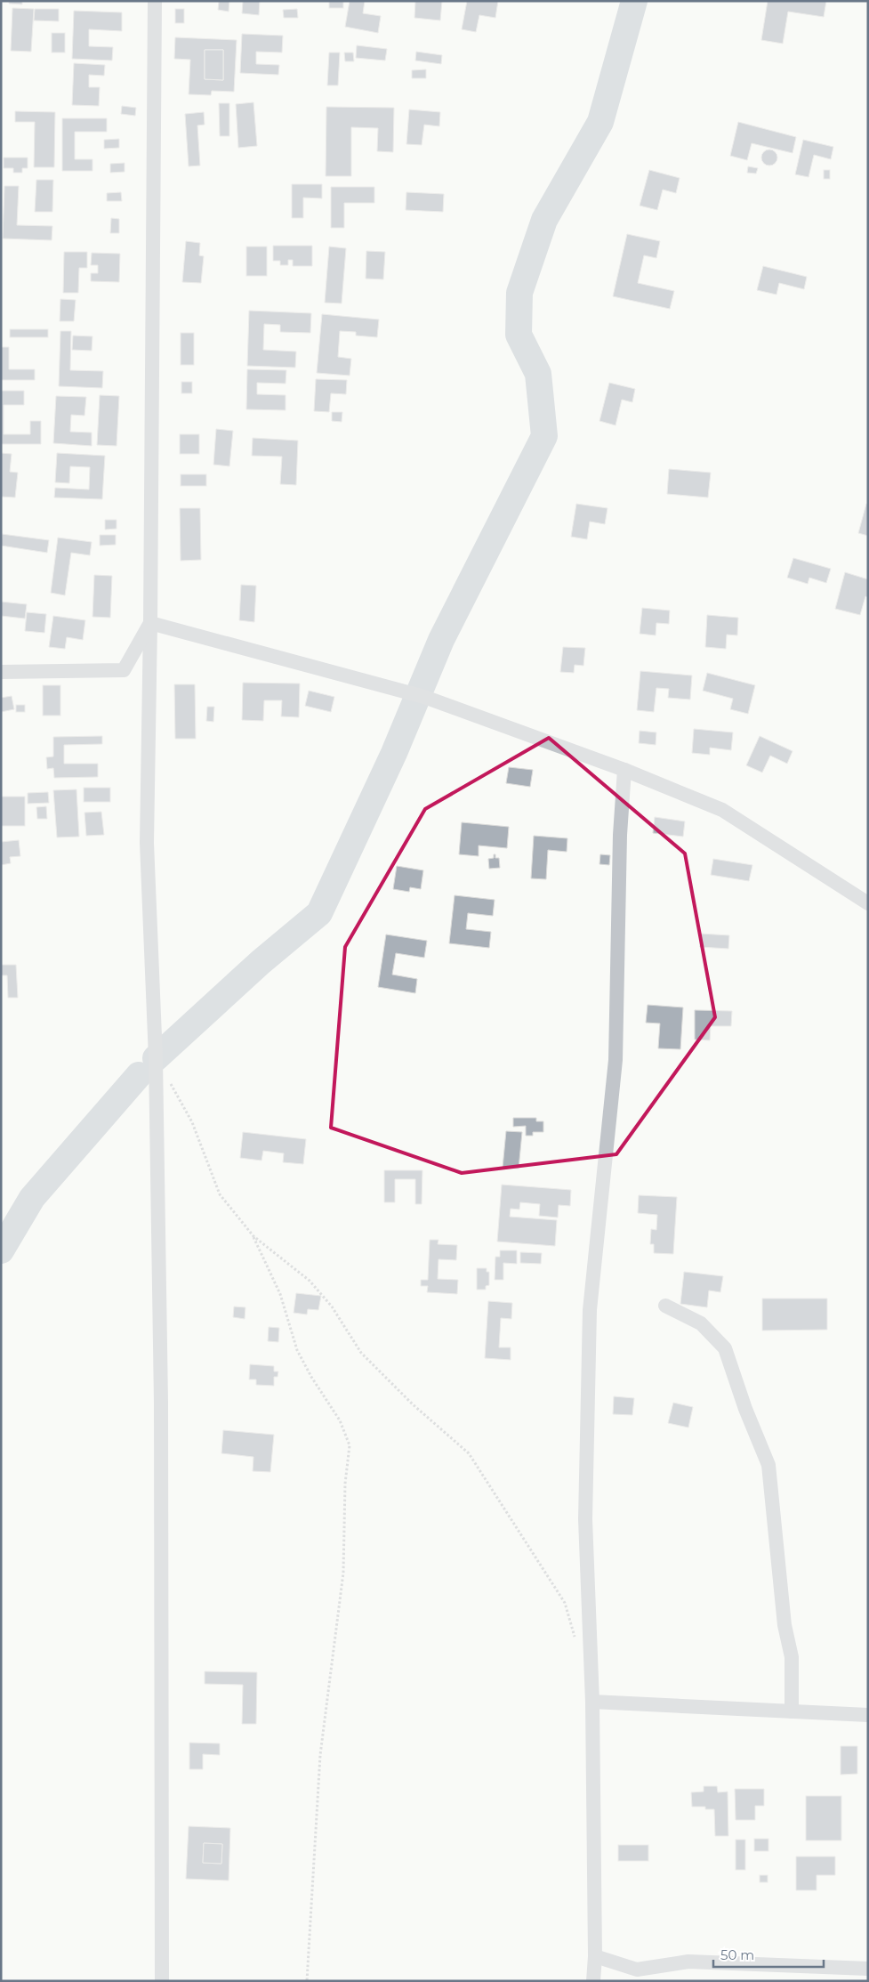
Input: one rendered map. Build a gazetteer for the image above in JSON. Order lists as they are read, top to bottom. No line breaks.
{"scale_bar":"50 m"}
